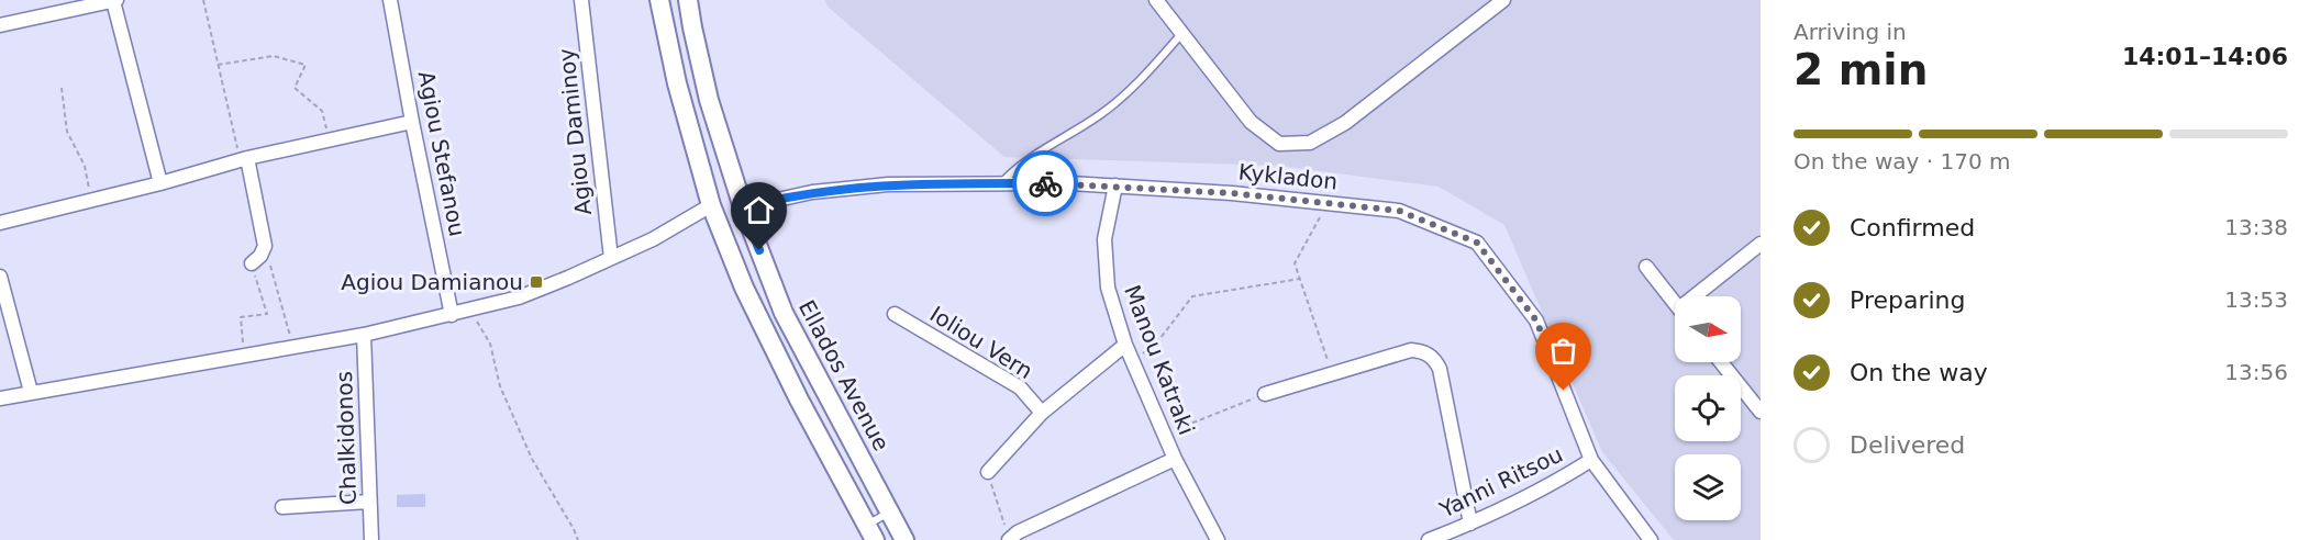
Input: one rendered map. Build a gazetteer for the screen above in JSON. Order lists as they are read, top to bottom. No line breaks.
{"streets":{"main road":["Ellados Avenue"],"street":["Agiou Daminoy","Agiou Stefanou","Kykladon","Ioliou Vern","Manou Katraki","Chalkidonos","Yanni Ritsou"]},"crossings":[["Kykladon","Manou Katraki"],["Kykladon","Ellados Avenue"],["Kykladon","Yanni Ritsou"]],"places":{"transit":["Agiou Damianou"]},"north":"right","page":{"heading":["2 min","Arriving in","14:01–14:06"],"bar":"On the way · 170 m","list":[["Confirmed","13:38"],["Preparing","13:53"],["On the way","13:56"],"Delivered"]}}
